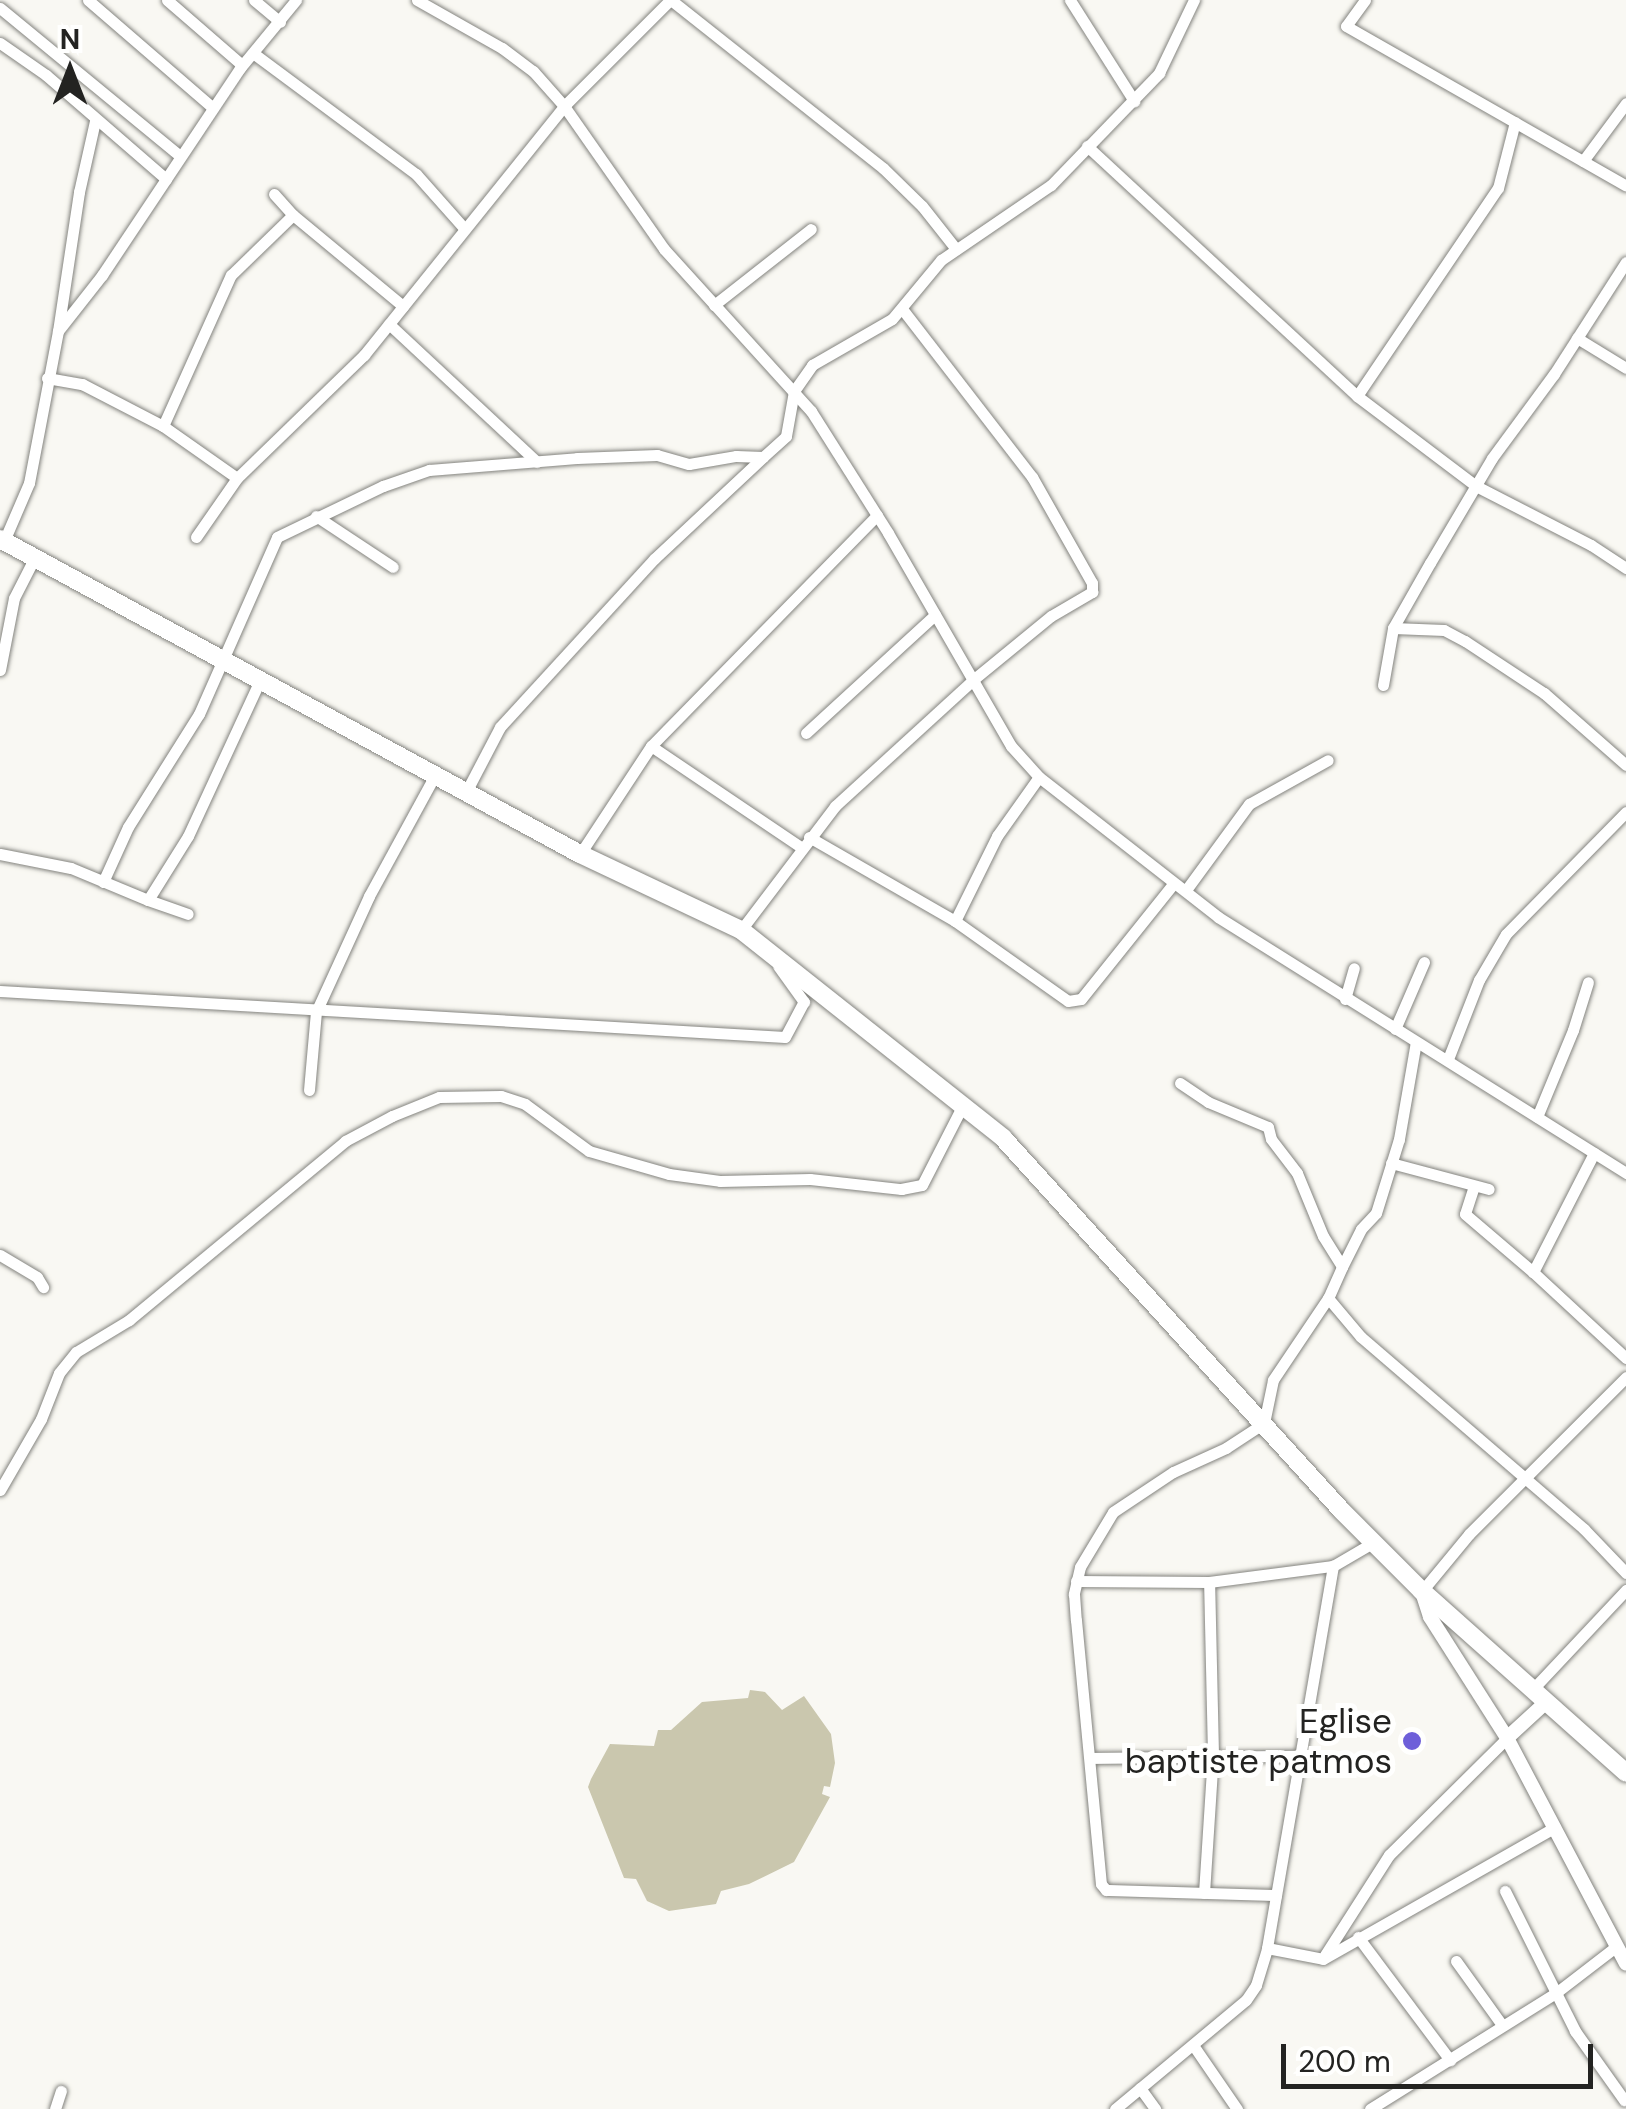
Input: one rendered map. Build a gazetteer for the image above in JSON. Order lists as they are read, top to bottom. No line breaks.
{"places":["Eglise baptiste patmos"],"scale_bar":"200 m","north":"top"}
